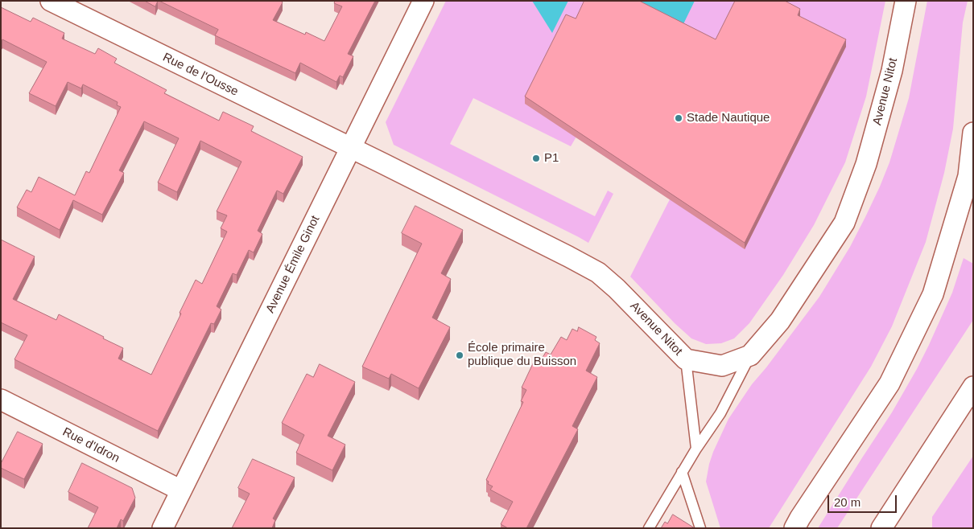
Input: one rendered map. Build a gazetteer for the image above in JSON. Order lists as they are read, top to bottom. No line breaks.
{"streets":{"street":["Rue de l'Ousse","Avenue Nitot","Avenue Émile Ginot","Rue d'Idron"]},"crossings":[["Rue de l'Ousse","Avenue Nitot"],["Rue de l'Ousse","Avenue Émile Ginot"],["Avenue Nitot","Avenue Émile Ginot"],["Avenue Émile Ginot","Rue d'Idron"]],"places":["Stade Nautique","P1","École primaire publique du Buisson"],"scale_bar":"20 m"}
